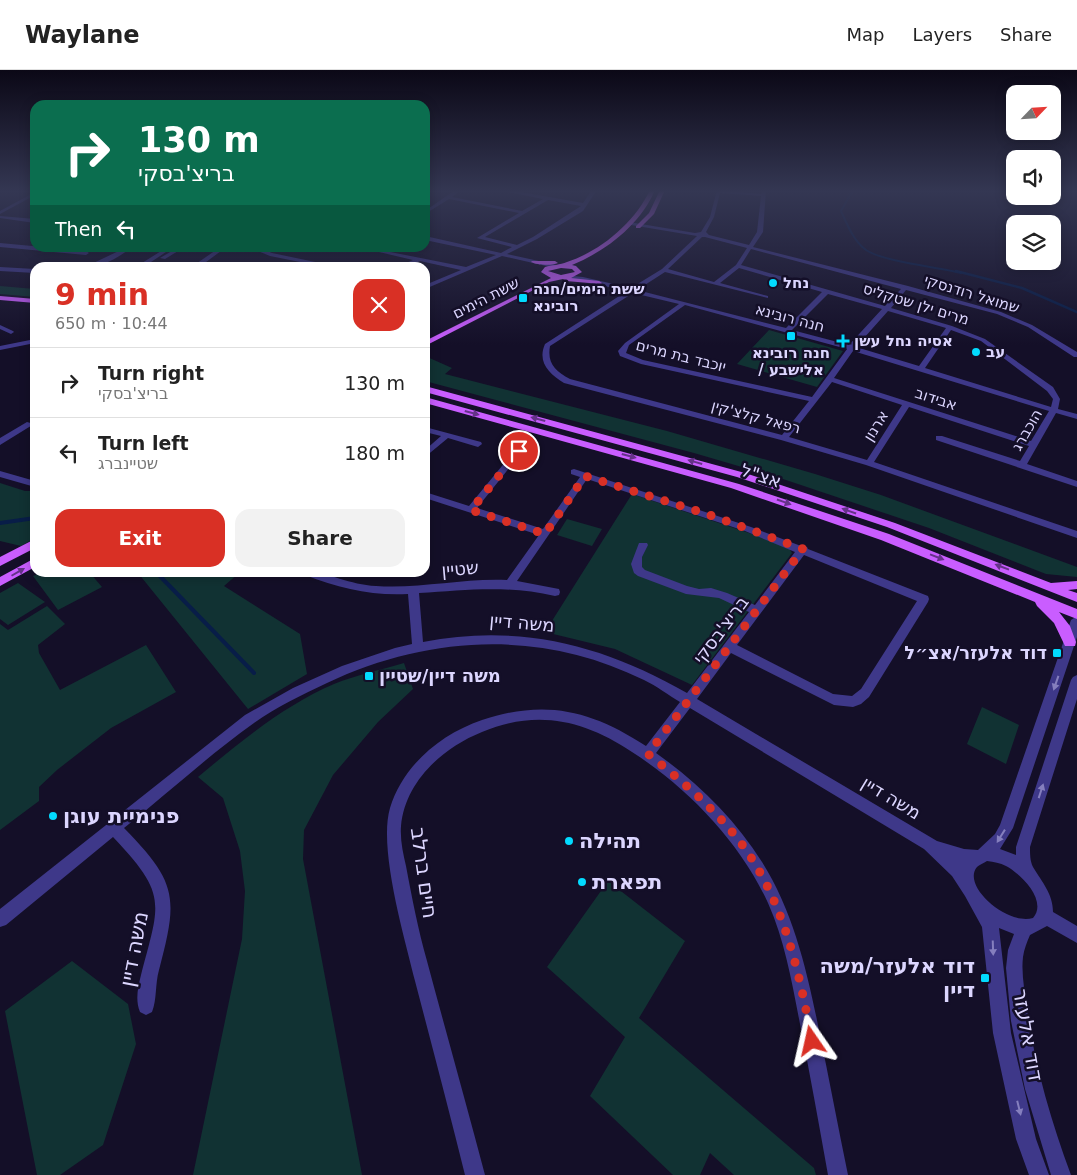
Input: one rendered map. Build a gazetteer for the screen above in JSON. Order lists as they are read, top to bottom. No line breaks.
{"streets":{"main road":["ששת הימים","אצ\"ל"],"street":["שמואל רודנסקי","מרים ילן שטקליס","חנה רובינא","יוכבד בת מרים","אבידוב","רפאל קלצ'קין","ארנון","הוכברג","שטיין","משה דיין","בריצ'בסקי","חיים ברלב","דוד אלעזר"]},"crossings":[["ששת הימים","חנה רובינא"],["מרים ילן שטקליס","חנה רובינא"],["מרים ילן שטקליס","הוכברג"],["חנה רובינא","יוכבד בת מרים"],["חנה רובינא","רפאל קלצ'קין"],["חנה רובינא","הוכברג"],["אבידוב","ארנון"],["אבידוב","הוכברג"],["רפאל קלצ'קין","ארנון"],["משה דיין","בריצ'בסקי"],["משה דיין","דוד אלעזר"],["בריצ'בסקי","חיים ברלב"]],"places":{"other":["נחל","עב","פנימיית עוגן","תהילה","תפארת"],"transit":["ששת הימים/חנה רובינא","חנה רובינא / אלישבע","דוד אלעזר/אצ״ל","משה דיין/שטיין","דוד אלעזר/משה דיין"],"health":["אסיה נחל עשן"]},"north":"top right","page":{"header":"Waylane","nav":["Map","Layers","Share"],"turn":["130 m","בריצ'בסקי"],"then":"Then","heading":["9 min","650 m · 10:44"],"list":[{"name":"Turn right","note":"בריצ'בסקי","value":"130 m"},{"name":"Turn left","note":"שטיינברג","value":"180 m"}],"buttons":["Exit","Share"]}}
